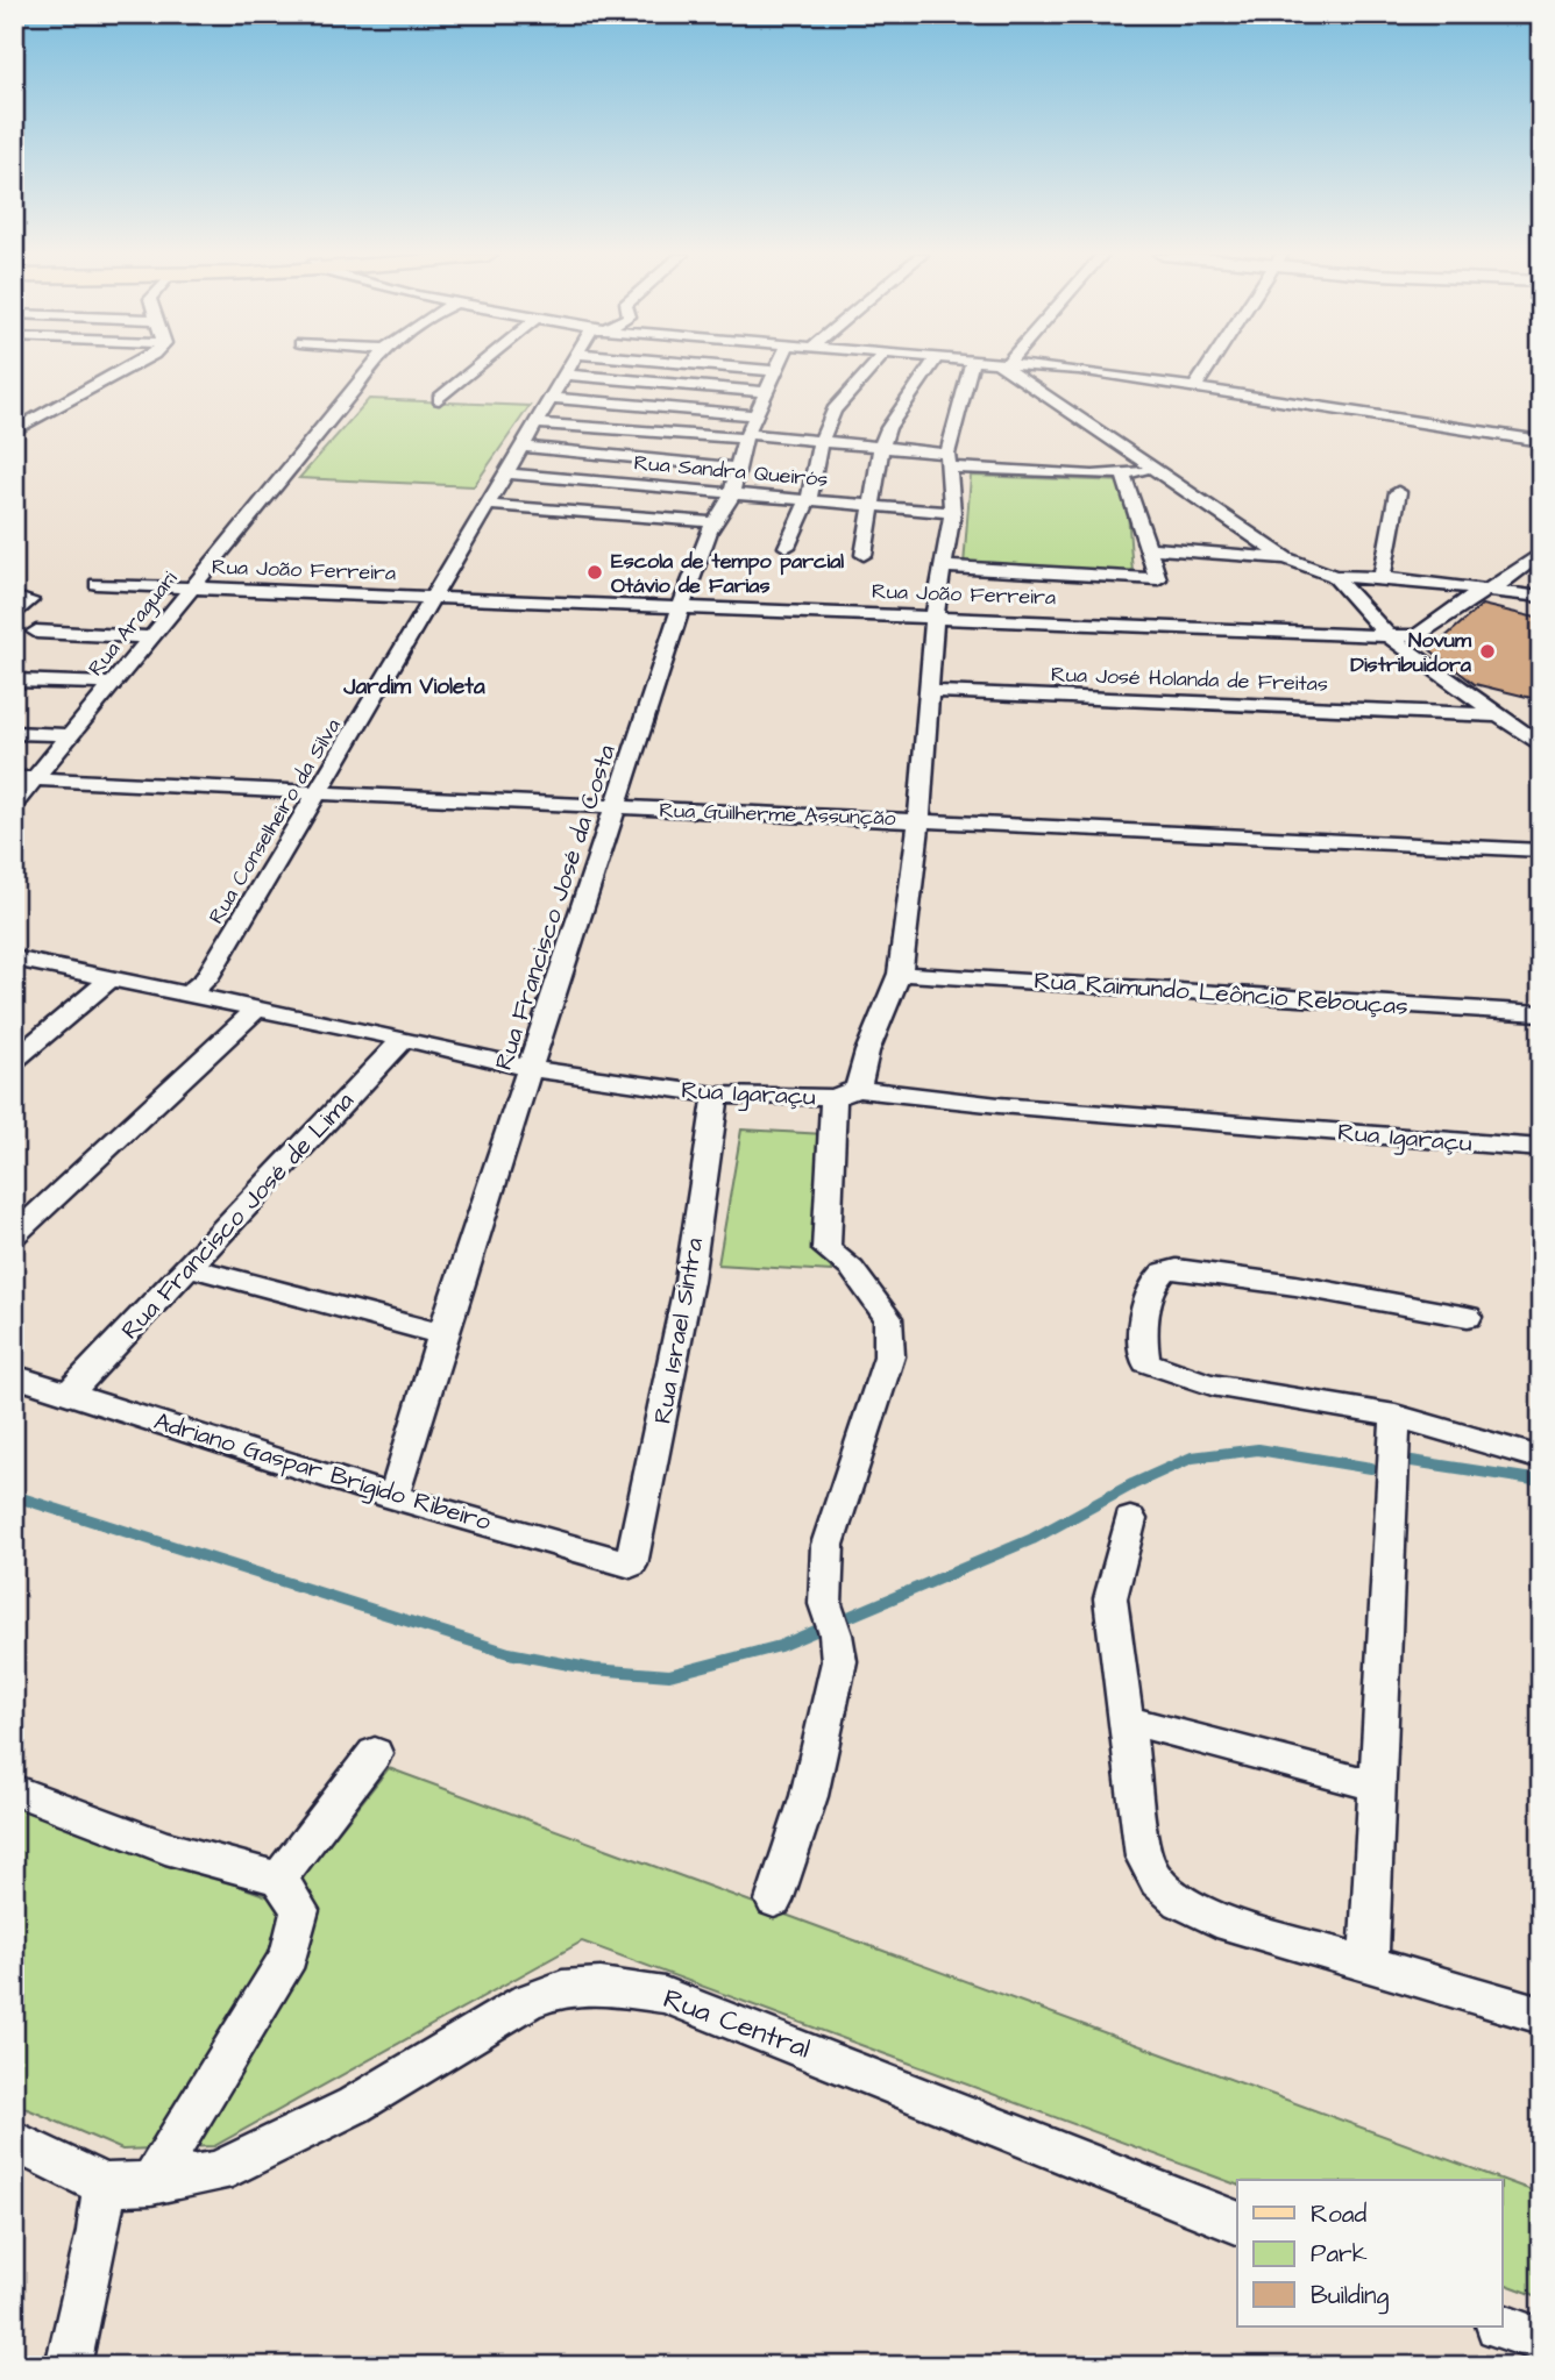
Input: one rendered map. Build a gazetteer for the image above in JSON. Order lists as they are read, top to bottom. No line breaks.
{"streets":{"street":["Rua Sandra Queirós","Rua João Ferreira","Rua Araguari","Rua José Holanda de Freitas","Rua Guilherme Assunção","Rua Conselheiro da Silva","Rua Francisco José da Costa","Rua Raimundo Leôncio Rebouças","Rua Igaraçu","Rua Francisco José de Lima","Rua Israel Sintra","Adriano Gaspar Brígido Ribeiro","Rua Central"]},"crossings":[["Rua Sandra Queirós","Rua Conselheiro da Silva"],["Rua Sandra Queirós","Rua Francisco José da Costa"],["Rua João Ferreira","Rua Araguari"],["Rua João Ferreira","Rua Conselheiro da Silva"],["Rua João Ferreira","Rua Francisco José da Costa"],["Rua Araguari","Rua Guilherme Assunção"],["Rua Guilherme Assunção","Rua Conselheiro da Silva"],["Rua Guilherme Assunção","Rua Francisco José da Costa"],["Rua Conselheiro da Silva","Rua Igaraçu"],["Rua Francisco José da Costa","Rua Igaraçu"],["Rua Francisco José da Costa","Adriano Gaspar Brígido Ribeiro"],["Rua Igaraçu","Rua Francisco José de Lima"],["Rua Igaraçu","Rua Israel Sintra"],["Rua Francisco José de Lima","Adriano Gaspar Brígido Ribeiro"],["Rua Israel Sintra","Adriano Gaspar Brígido Ribeiro"]],"districts":["Jardim Violeta"],"places":["Escola de tempo parcial Otávio de Farias","Novum Distribuidora"],"legend":["Road","Park","Building"]}
